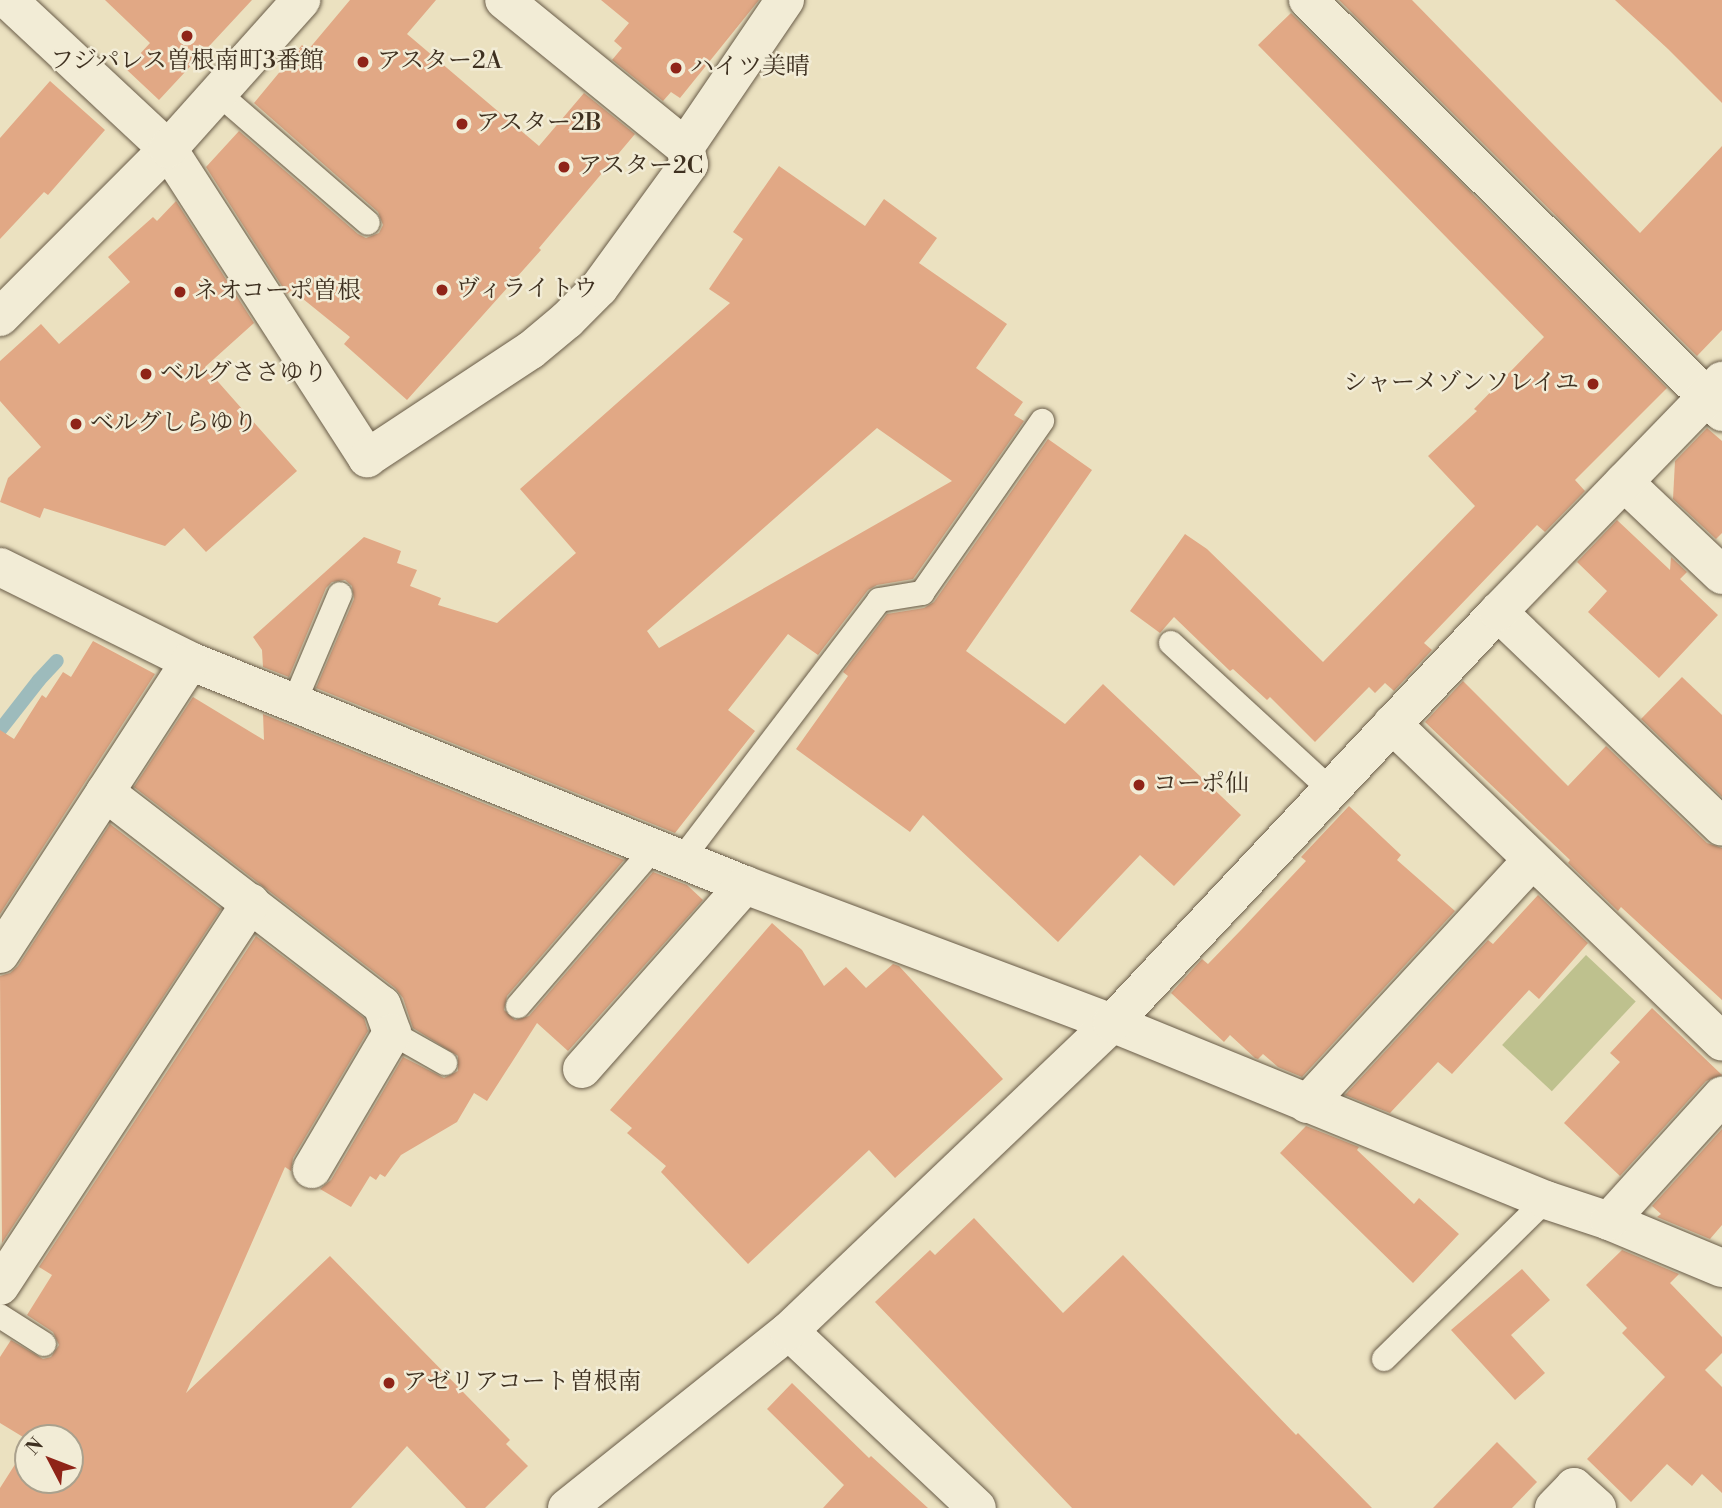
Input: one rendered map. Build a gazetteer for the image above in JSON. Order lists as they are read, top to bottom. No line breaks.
{"places":["フジパレス曽根南町3番館","アスター2A","ハイツ美晴","アスター2B","アスター2C","ヴィライトウ","ネオコーポ曽根","ベルグささゆり","シャーメゾンソレイユ","ベルグしらゆり","コーポ仙","アゼリアコート曽根南"],"north":"top left"}
